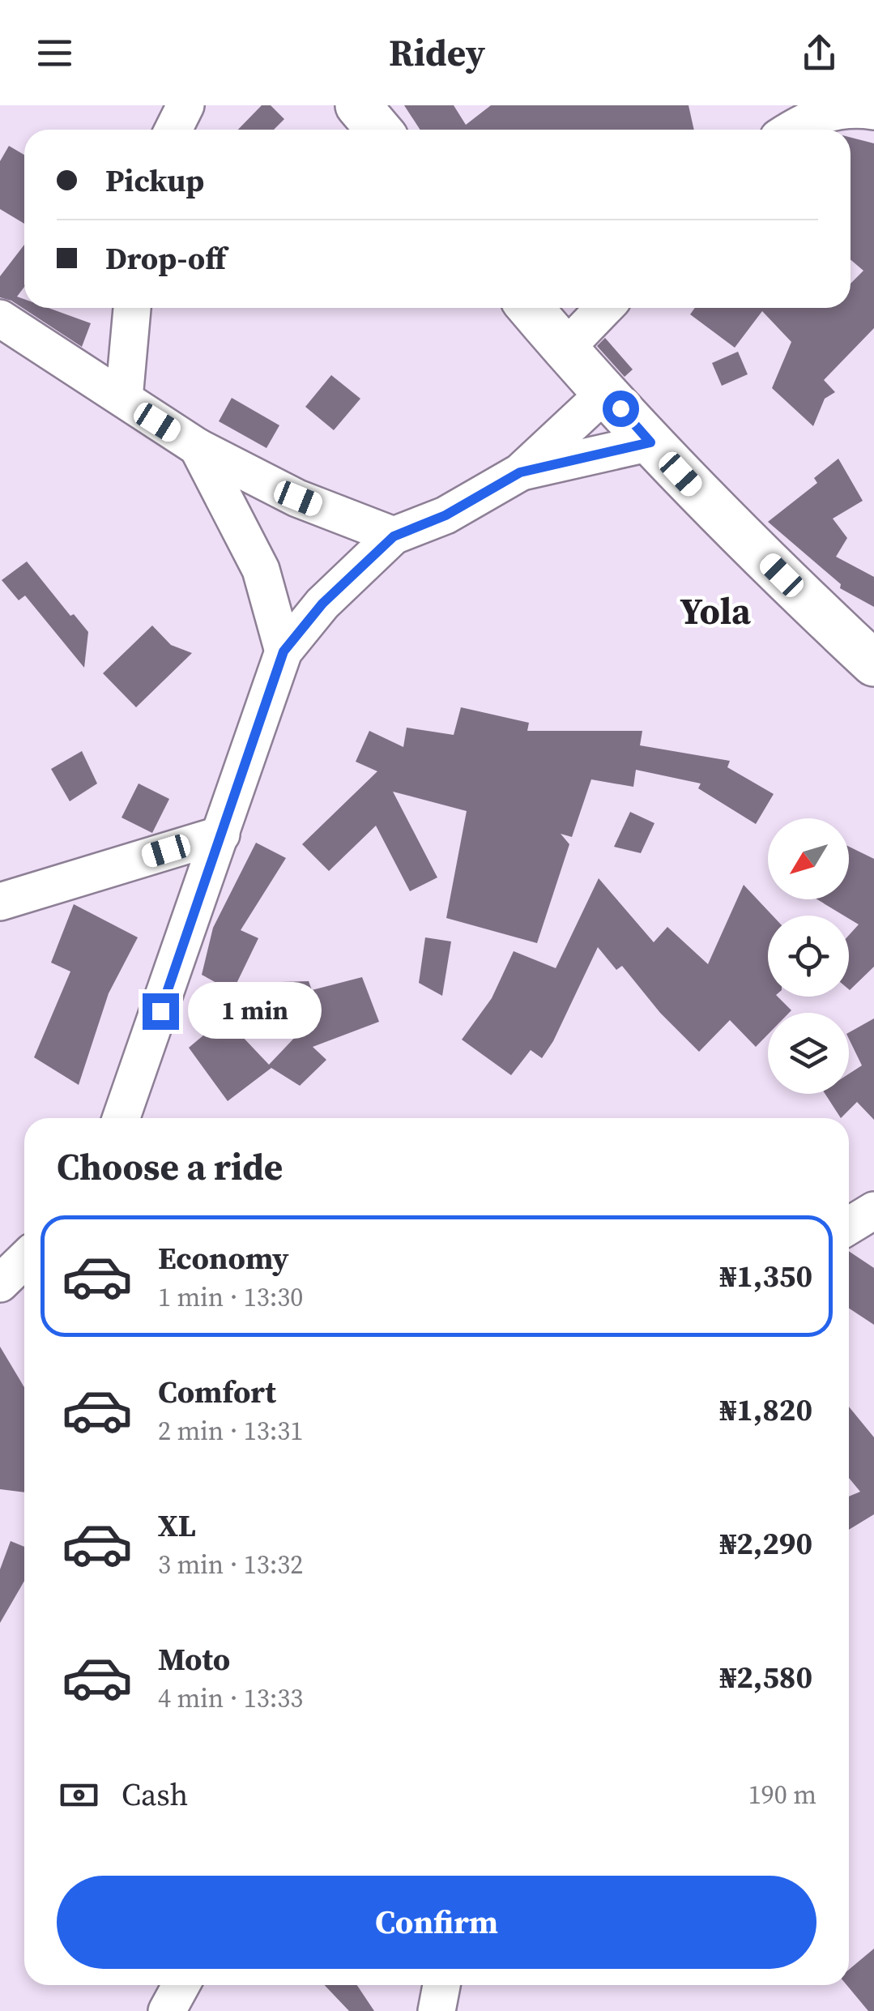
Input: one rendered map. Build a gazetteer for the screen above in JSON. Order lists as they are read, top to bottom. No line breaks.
{"districts":["Yola"],"north":"bottom left","page":{"header":"Ridey","banner":["Pickup","Drop-off"],"bubble":"1 min","heading":"Choose a ride","list":[{"name":"Economy","note":"1 min · 13:30","value":"₦1,350"},{"name":"Comfort","note":"2 min · 13:31","value":"₦1,820"},{"name":"XL","note":"3 min · 13:32","value":"₦2,290"},{"name":"Moto","note":"4 min · 13:33","value":"₦2,580"}],"pay":["Cash","190 m"],"buttons":"Confirm"}}
